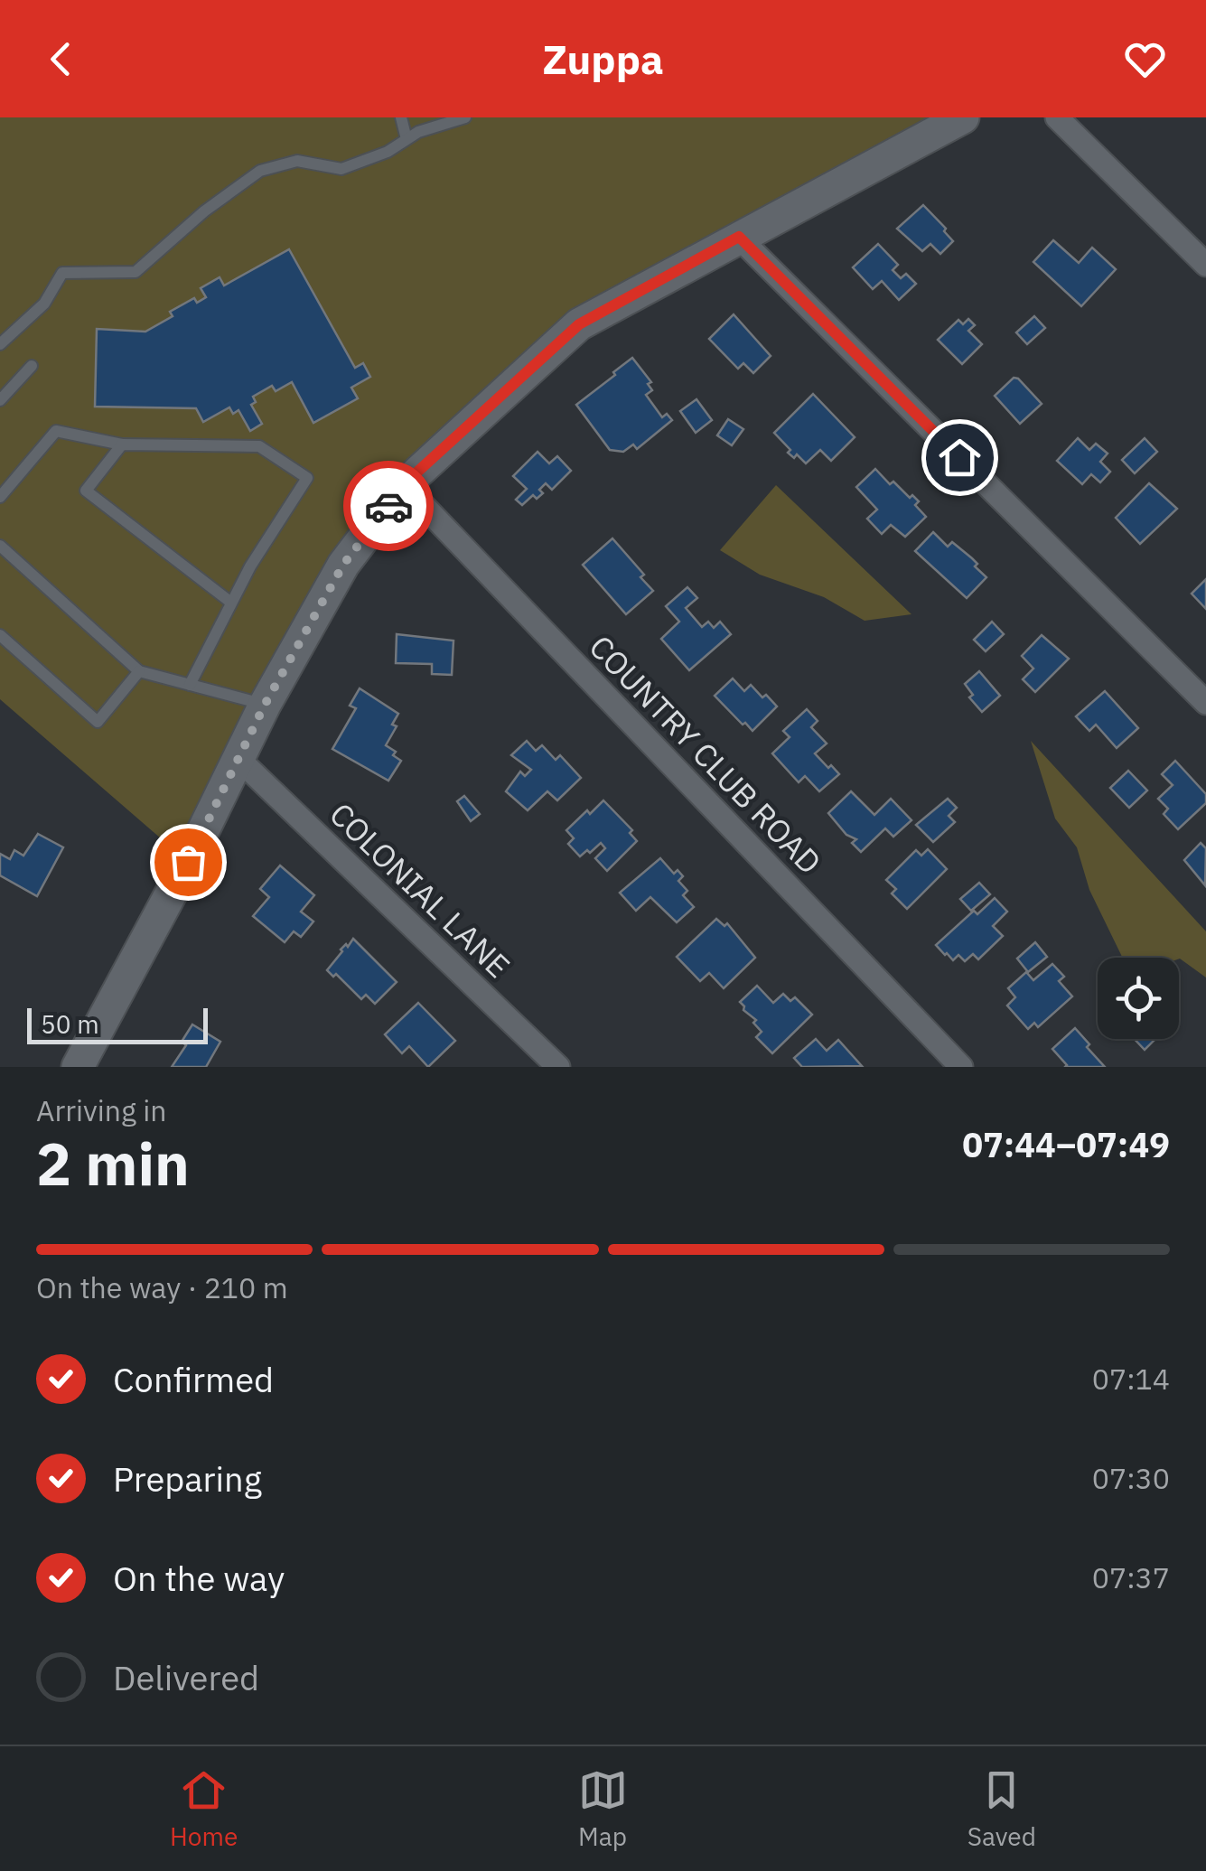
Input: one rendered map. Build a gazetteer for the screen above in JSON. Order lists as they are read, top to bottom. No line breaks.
{"streets":{"street":["COUNTRY CLUB ROAD","COLONIAL LANE"]},"scale_bar":"50 m","page":{"header":"Zuppa","scale":"50 m","heading":["2 min","Arriving in","07:44–07:49"],"bar":"On the way · 210 m","list":[["Confirmed","07:14"],["Preparing","07:30"],["On the way","07:37"],"Delivered"],"tabs":["Home","Map","Saved"]}}
